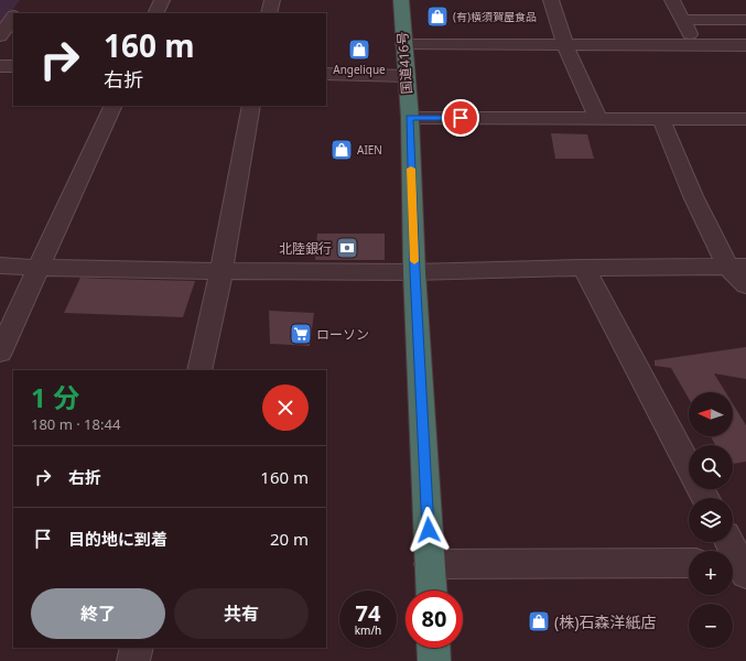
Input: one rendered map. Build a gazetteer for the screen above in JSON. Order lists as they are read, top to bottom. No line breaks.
{"streets":{"highway":["国道416号"]},"places":{"shop":["(有)横須賀屋食品","Angelique","AIEN","(株)石森洋紙店"],"bank":["北陸銀行"],"supermarket":["ローソン"]},"north":"left","page":{"turn":["160 m","右折"],"heading":["1 分","180 m · 18:44"],"map_buttons":["+","−"],"list":[{"name":"右折","value":"160 m"},{"name":"目的地に到着","value":"20 m"}],"buttons":["終了","共有"],"speed":"74 km/h","limit":"80"}}
